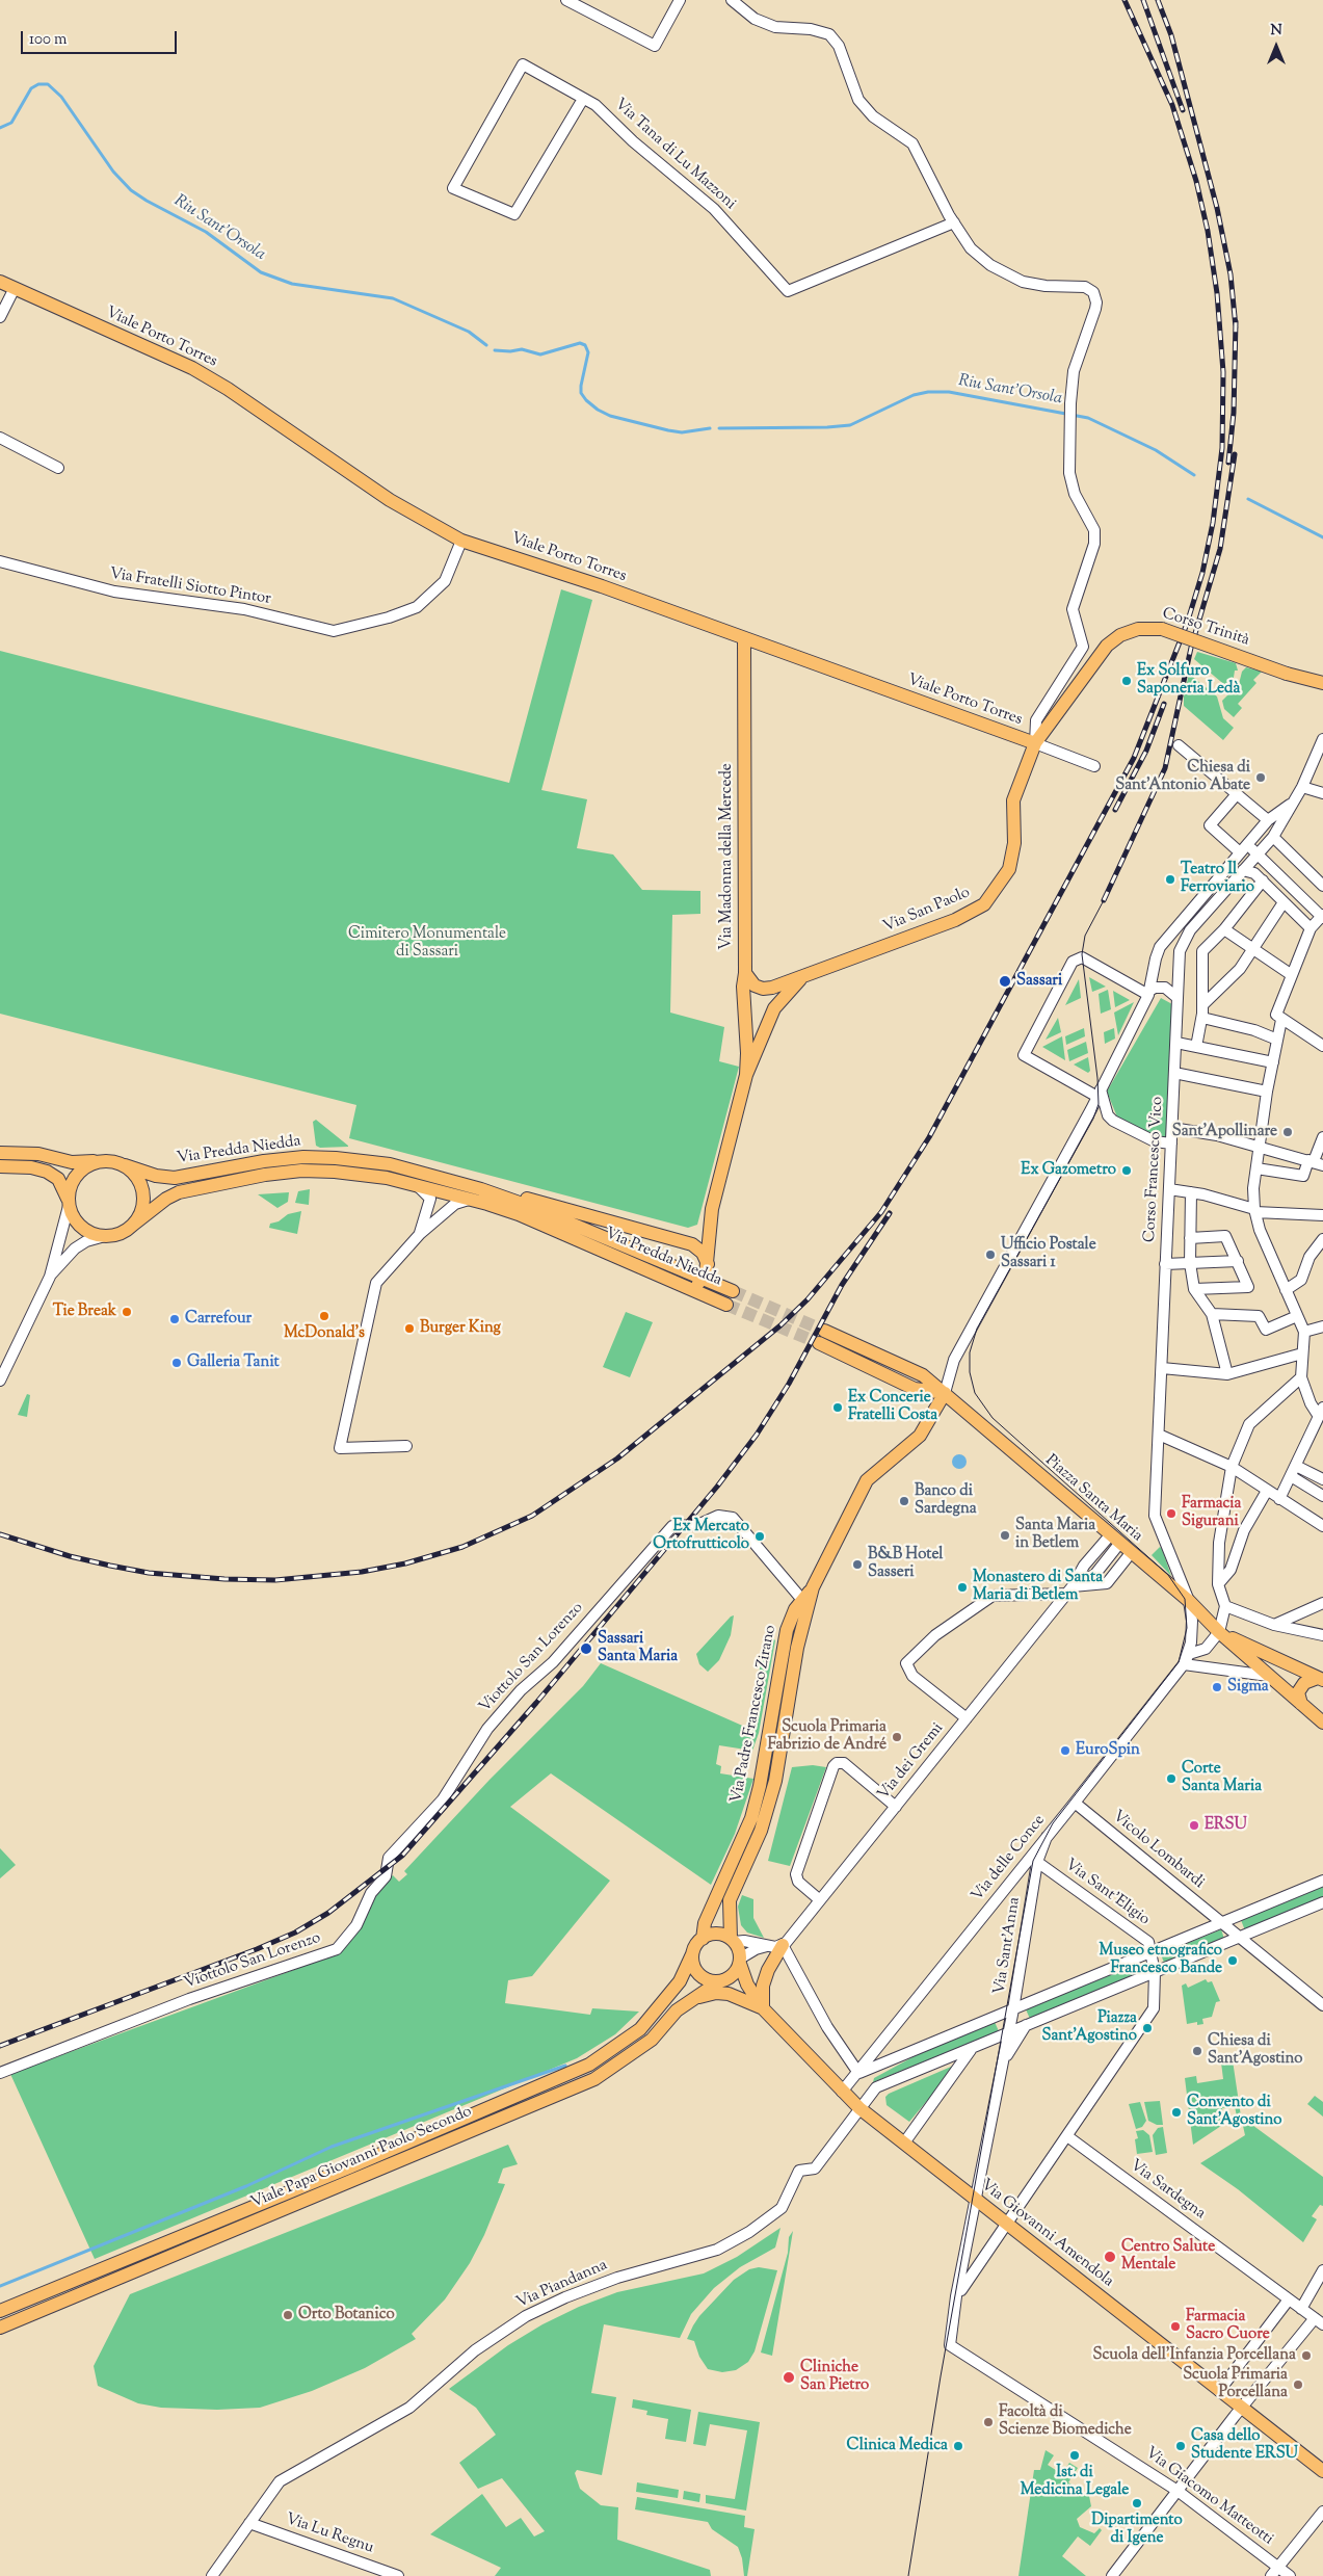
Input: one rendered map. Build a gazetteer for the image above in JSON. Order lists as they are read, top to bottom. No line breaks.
{"streets":{"main road":["Viale Porto Torres","Corso Trinità","Via Madonna della Mercede","Via San Paolo","Via Predda Niedda","Piazza Santa Maria","Via Padre Francesco Zirano","Viale Papa Giovanni Paolo Secondo","Via Giovanni Amendola"],"street":["Via Tana di Lu Mazzoni","Via Fratelli Siotto Pintor","Corso Francesco Vico","Viottolo San Lorenzo","Via dei Gremi","Vicolo Lombardi","Via delle Conce","Via Sant'Eligio","Via Sant'Anna","Via Sardegna","Via Piandanna","Via Giacomo Matteotti","Via Lu Regnu"]},"crossings":[["Viale Porto Torres","Via Fratelli Siotto Pintor"],["Viale Porto Torres","Corso Trinità"],["Viale Porto Torres","Via Madonna della Mercede"],["Viale Porto Torres","Via San Paolo"],["Corso Trinità","Via San Paolo"],["Via Madonna della Mercede","Via San Paolo"],["Via San Paolo","Via Predda Niedda"],["Corso Francesco Vico","Piazza Santa Maria"],["Piazza Santa Maria","Via Padre Francesco Zirano"],["Piazza Santa Maria","Via dei Gremi"],["Viottolo San Lorenzo","Via Padre Francesco Zirano"],["Via Padre Francesco Zirano","Viale Papa Giovanni Paolo Secondo"],["Via Padre Francesco Zirano","Via Giovanni Amendola"],["Vicolo Lombardi","Via delle Conce"],["Via delle Conce","Via Sant'Anna"],["Via delle Conce","Via Giovanni Amendola"],["Via Sant'Eligio","Via Sant'Anna"],["Via Sant'Anna","Via Giovanni Amendola"],["Via Sant'Anna","Via Giacomo Matteotti"],["Viale Papa Giovanni Paolo Secondo","Via Giovanni Amendola"],["Via Giovanni Amendola","Via Piandanna"],["Via Piandanna","Via Lu Regnu"]],"water":["Riu Sant'Orsola"],"parks":["Cimitero Monumentale di Sassari"],"places":["Ex Solfuro Saponeria Ledà","Chiesa di Sant'Antonio Abate","Teatro Il Ferroviario","Sassari","Sant'Apollinare","Ex Gazometro","Ufficio Postale Sassari 1","Tie Break","McDonald's","Carrefour","Burger King","Galleria Tanit","Ex Concerie Fratelli Costa","Banco di Sardegna","Farmacia Sigurani","Santa Maria in Betlem","Ex Mercato Ortofrutticolo","B&B Hotel Sasseri","Monastero di Santa Maria di Betlem","Sassari Santa Maria","Sigma","Scuola Primaria Fabrizio de André","EuroSpin","Corte Santa Maria","ERSU","Museo etnografico Francesco Bande","Piazza Sant'Agostino","Chiesa di Sant'Agostino","Convento di Sant'Agostino","Centro Salute Mentale","Orto Botanico","Farmacia Sacro Cuore","Scuola dell'Infanzia Porcellana","Cliniche San Pietro","Scuola Primaria Porcellana","Facoltà di Scienze Biomediche","Clinica Medica","Casa dello Studente ERSU","Ist. di Medicina Legale","Dipartimento di Igene"],"scale_bar":"100 m","north":"top"}
